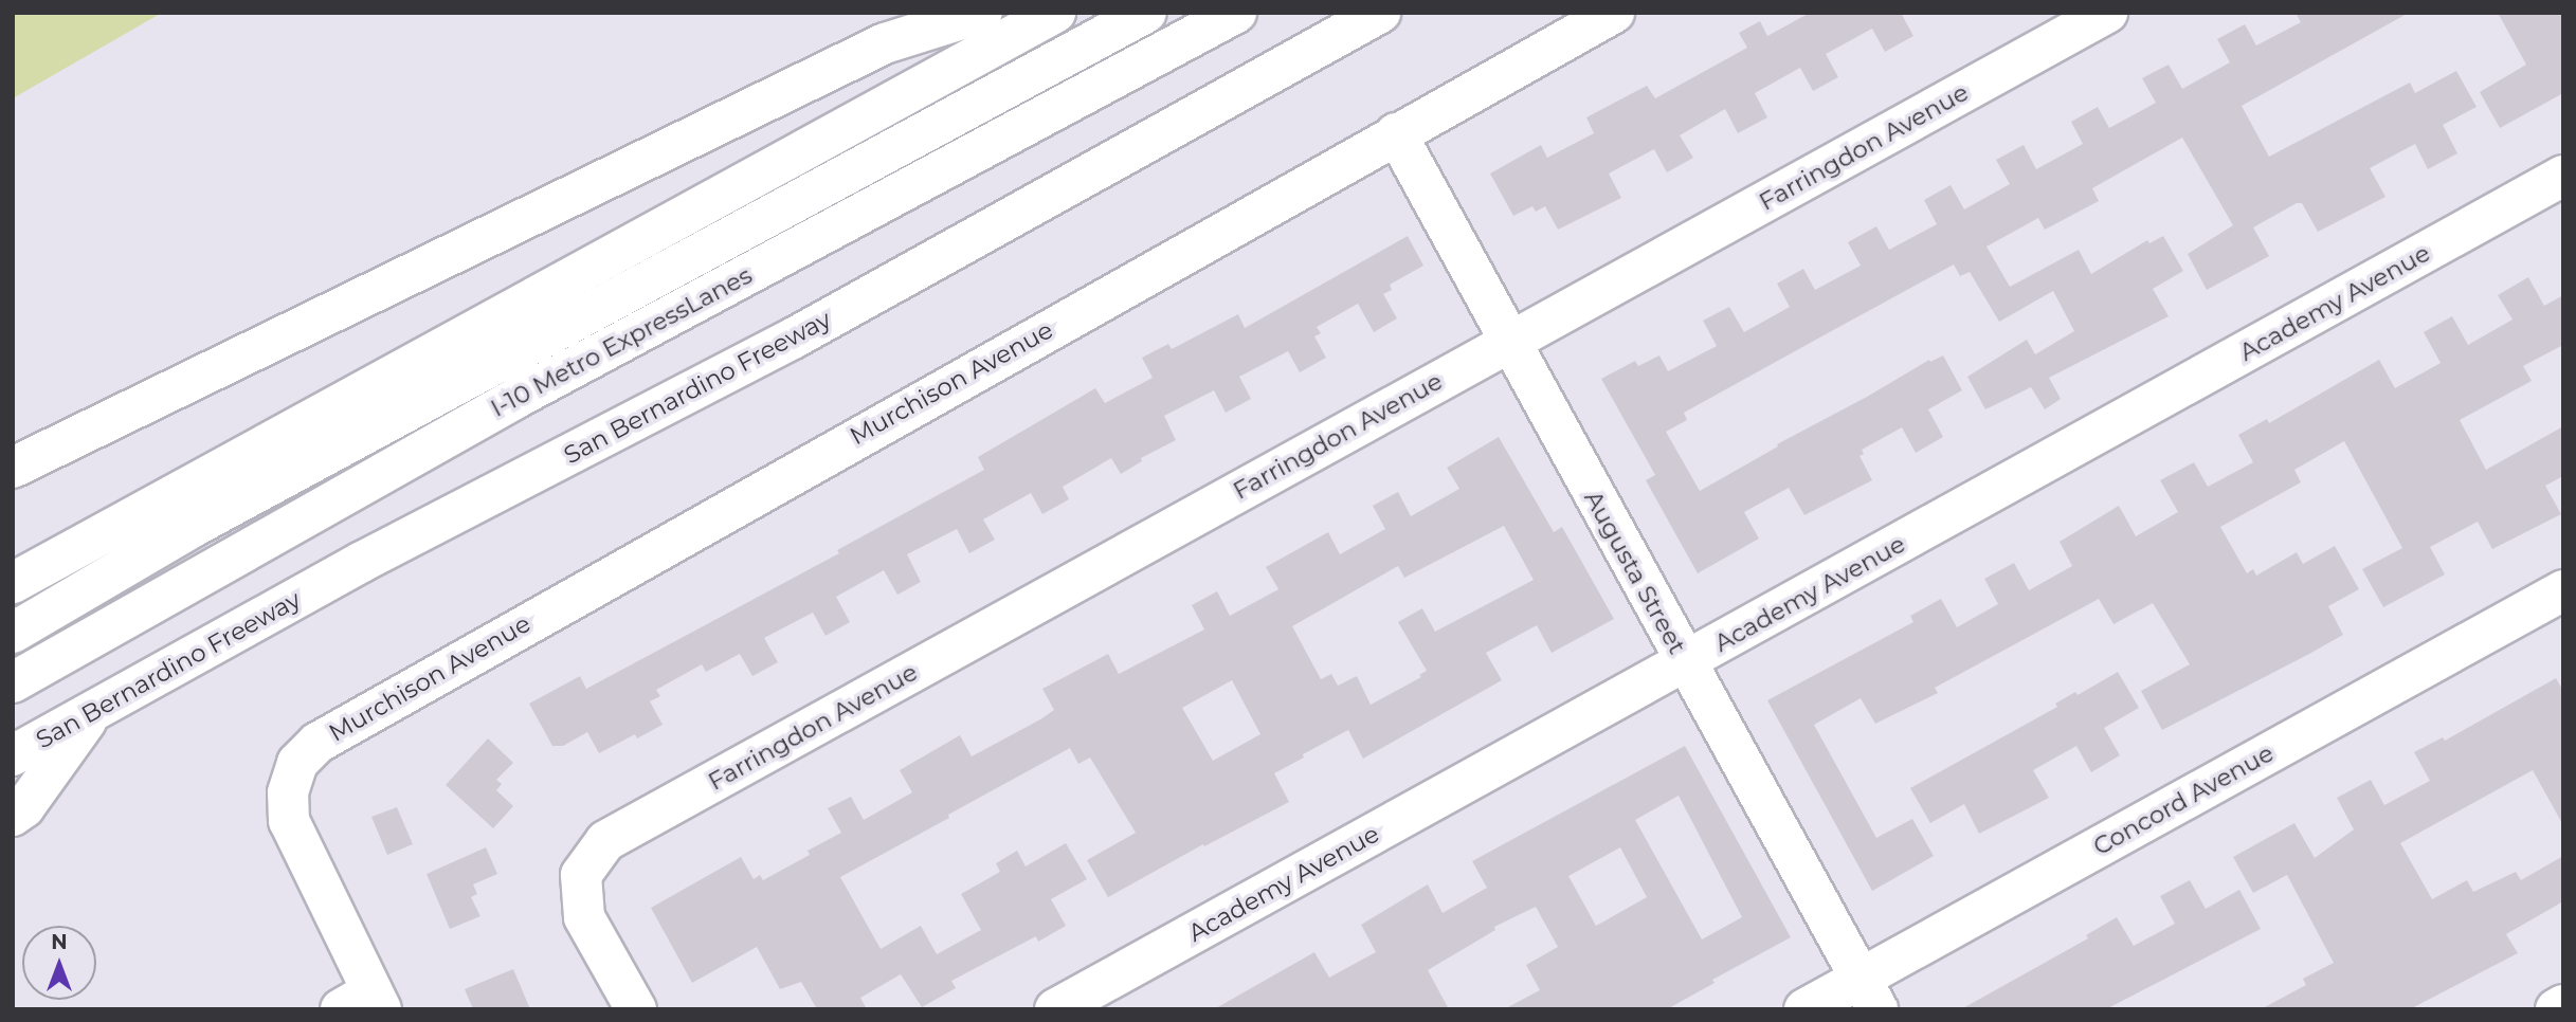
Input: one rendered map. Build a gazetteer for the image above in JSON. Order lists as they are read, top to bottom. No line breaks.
{"streets":{"main road":["Farringdon Avenue","Academy Avenue","I-10 Metro ExpressLanes","Murchison Avenue","San Bernardino Freeway","Augusta Street","Concord Avenue"]},"crossings":[["Farringdon Avenue","Augusta Street"],["Academy Avenue","Augusta Street"],["Murchison Avenue","Augusta Street"],["Augusta Street","Concord Avenue"]],"north":"top"}
